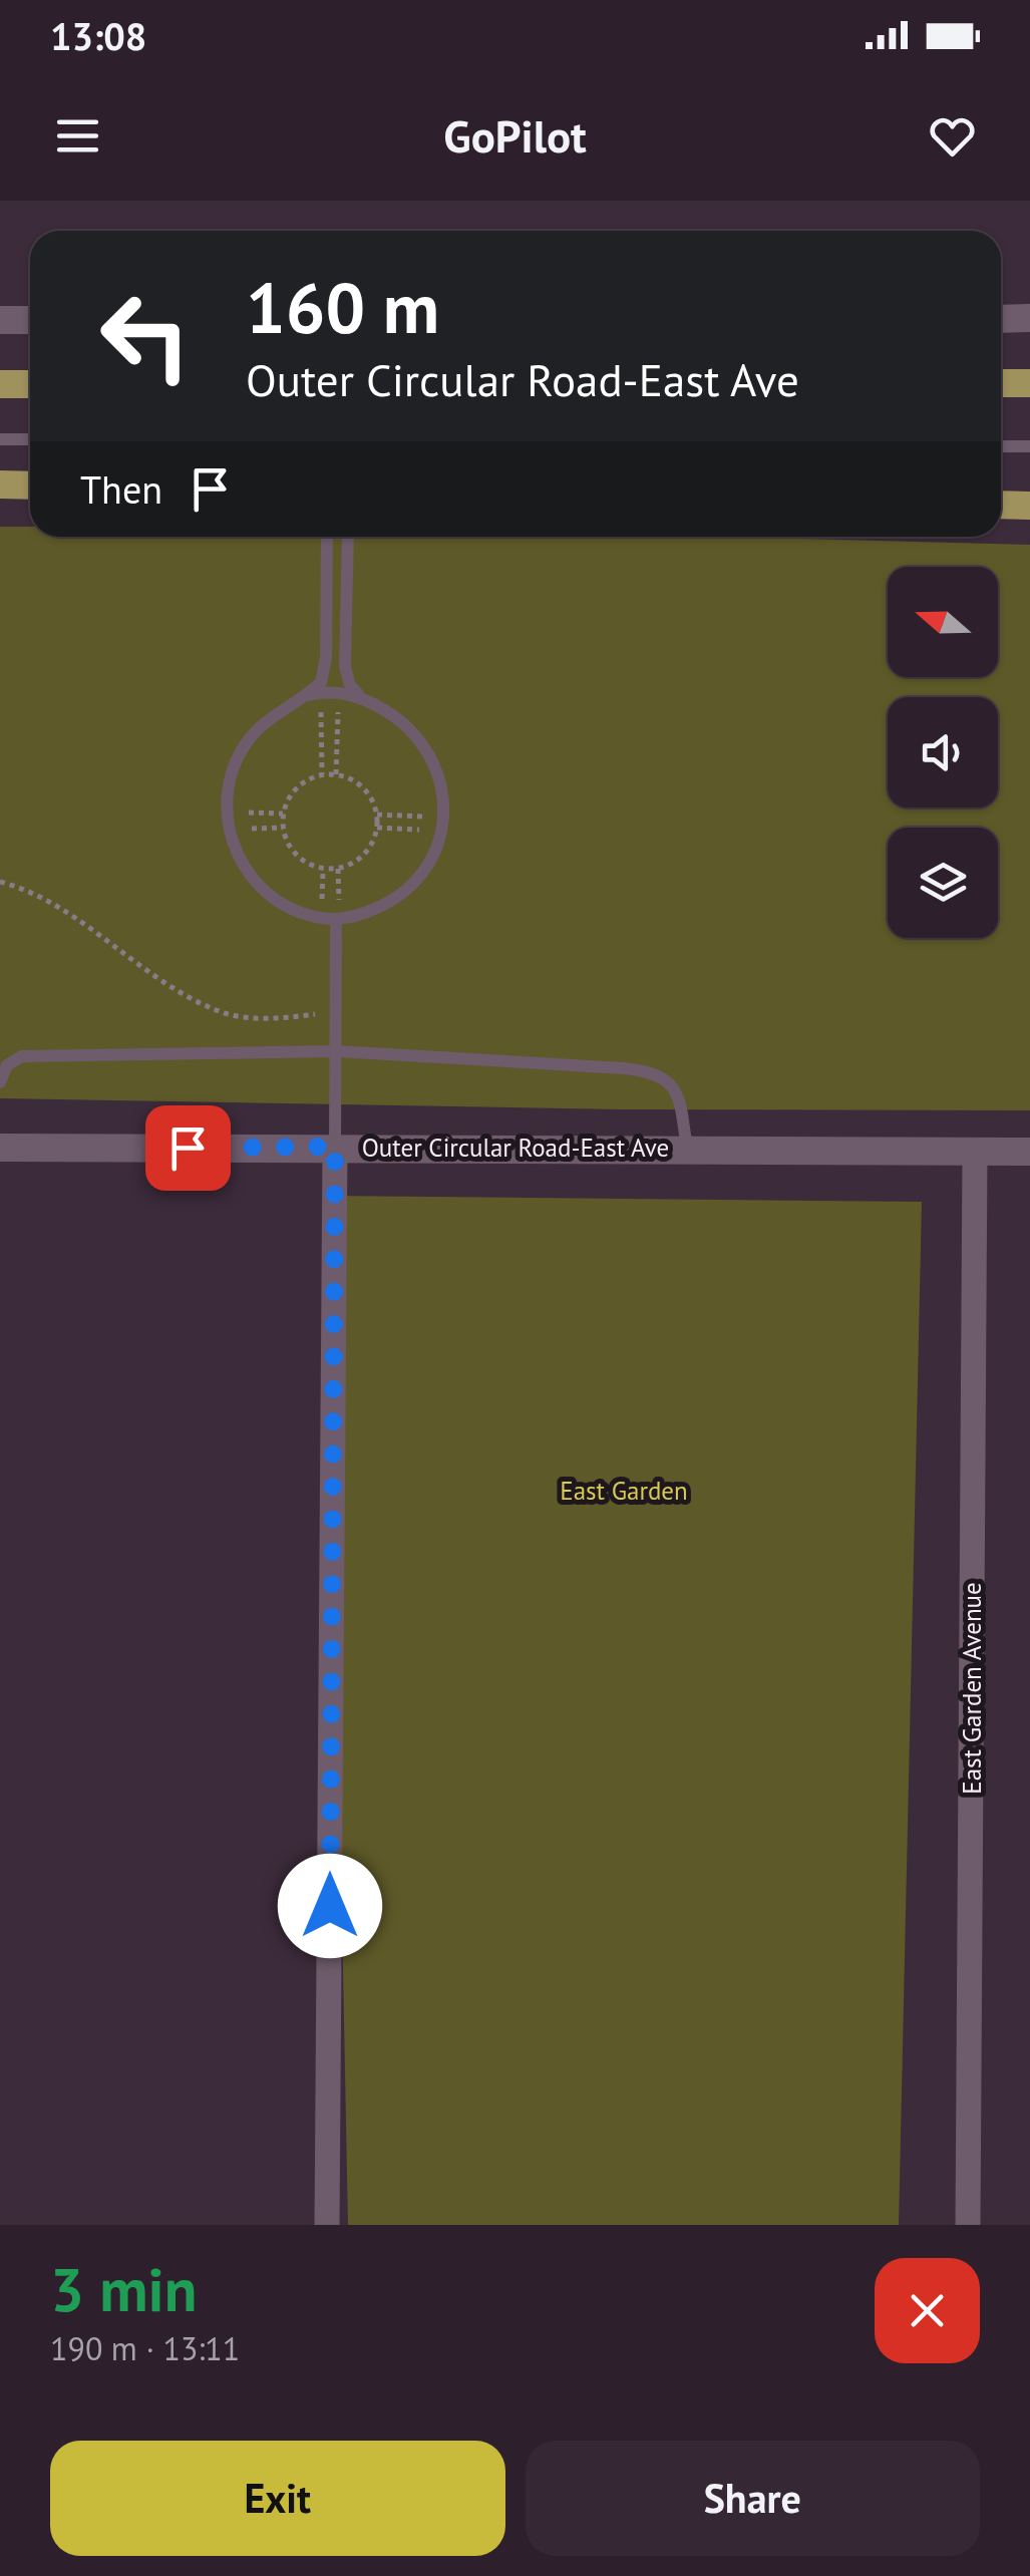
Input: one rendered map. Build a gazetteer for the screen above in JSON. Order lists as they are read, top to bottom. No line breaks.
{"streets":{"street":["Outer Circular Road-East Ave","East Garden Avenue"]},"crossings":[["Outer Circular Road-East Ave","East Garden Avenue"]],"parks":["East Garden"],"north":"left","page":{"status":"13:08","header":"GoPilot","turn":["160 m","Outer Circular Road-East Ave"],"then":"Then","heading":["3 min","190 m · 13:11"],"buttons":["Exit","Share"]}}
